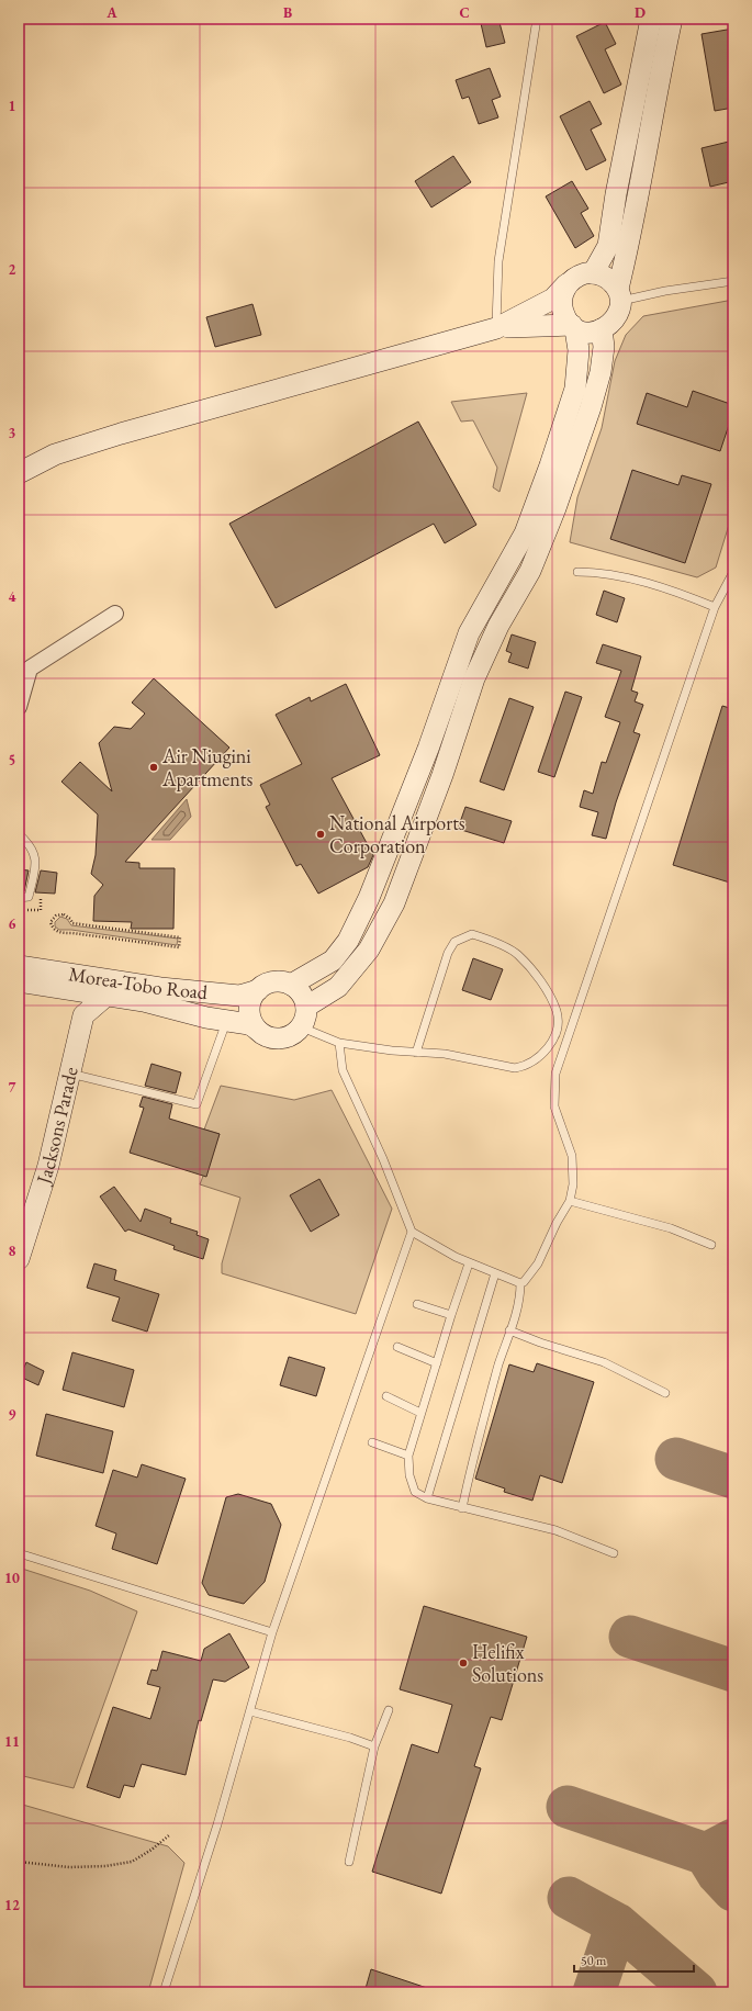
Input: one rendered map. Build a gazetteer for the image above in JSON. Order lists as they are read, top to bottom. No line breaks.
{"streets":{"main road":["Morea-Tobo Road","Jacksons Parade"]},"places":["Air Niugini Apartments","National Airports Corporation","Helifix Solutions"],"scale_bar":"50 m","grid":{"columns":["A","B","C","D"],"rows":["1","2","3","4","5","6","7","8","9","10","11","12"]}}
